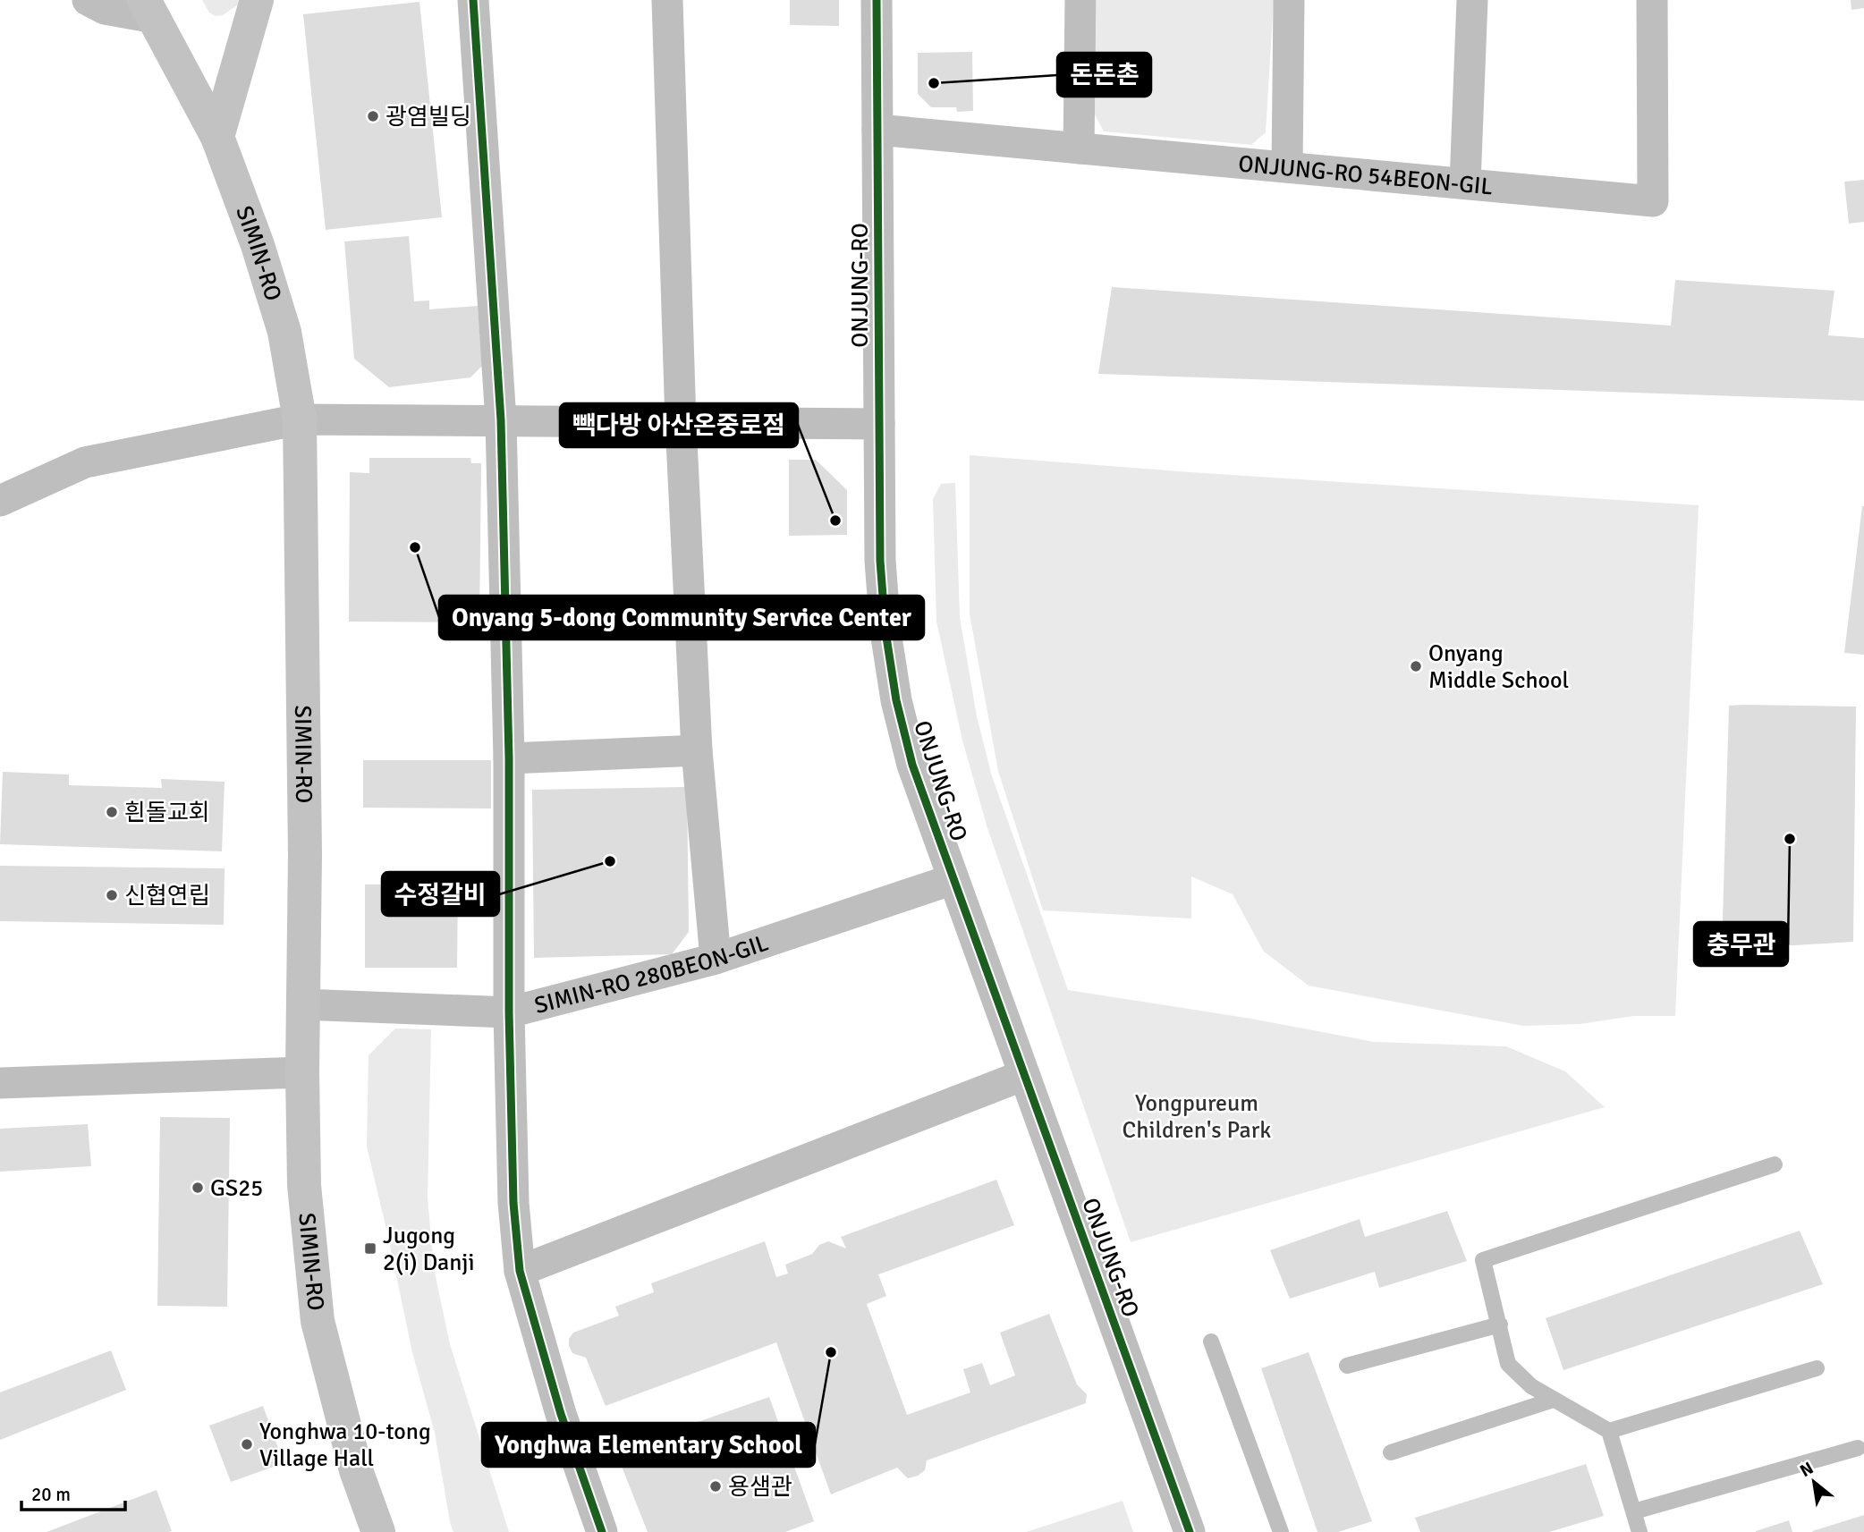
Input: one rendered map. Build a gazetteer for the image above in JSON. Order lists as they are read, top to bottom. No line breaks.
{"streets":{"main road":["SIMIN-RO"],"street":["ONJUNG-RO 54BEON-GIL","ONJUNG-RO","SIMIN-RO 280BEON-GIL"]},"crossings":[["ONJUNG-RO 54BEON-GIL","ONJUNG-RO"],["SIMIN-RO","SIMIN-RO 280BEON-GIL"],["ONJUNG-RO","SIMIN-RO 280BEON-GIL"]],"parks":["Yongpureum Children's Park"],"places":{"other":["돈돈촌","광염빌딩","빽다방 아산온중로점","Onyang 5-dong Community Service Center","Onyang Middle School","흰돌교회","충무관","수정갈비","신협연립","GS25","Yonghwa Elementary School","Yonghwa 10-tong Village Hall","용샘관"],"transit":["Jugong 2(i) Danji"]},"scale_bar":"20 m","north":"top left"}
